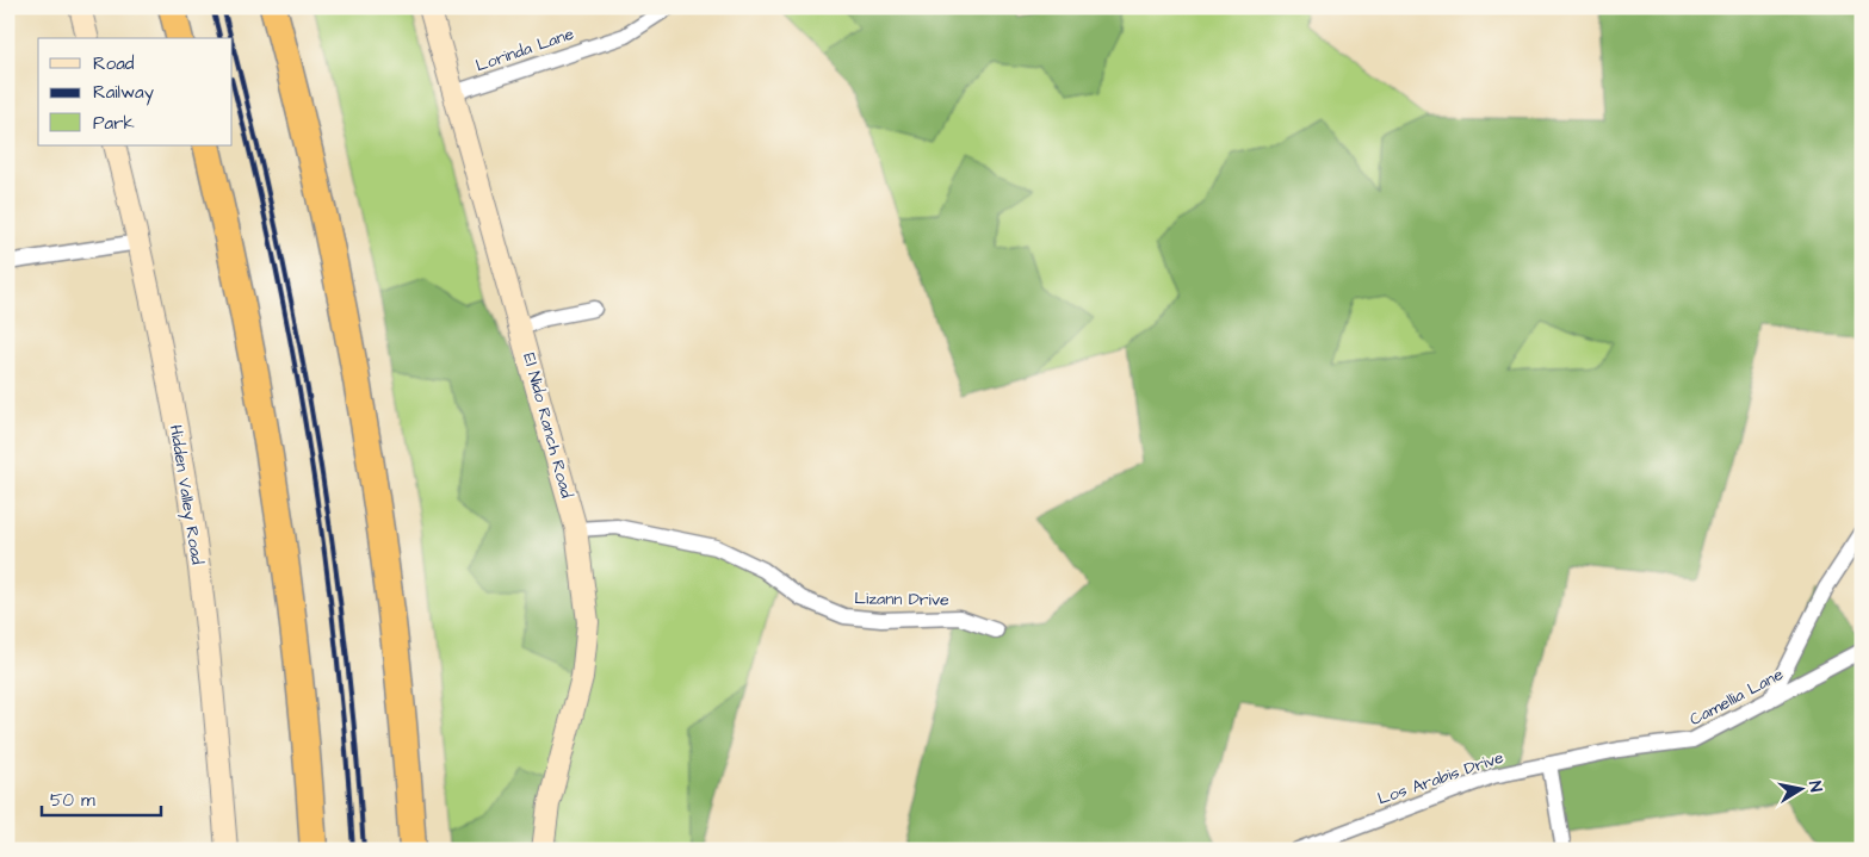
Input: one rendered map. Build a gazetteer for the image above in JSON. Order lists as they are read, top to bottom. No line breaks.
{"streets":{"street":["Lorinda Lane","El Nido Ranch Road","Hidden Valley Road","Lizann Drive","Camellia Lane","Los Arabis Drive"]},"crossings":[["Lorinda Lane","El Nido Ranch Road"],["El Nido Ranch Road","Lizann Drive"],["Camellia Lane","Los Arabis Drive"]],"legend":["Road","Railway","Park"],"scale_bar":"50 m","north":"right"}
